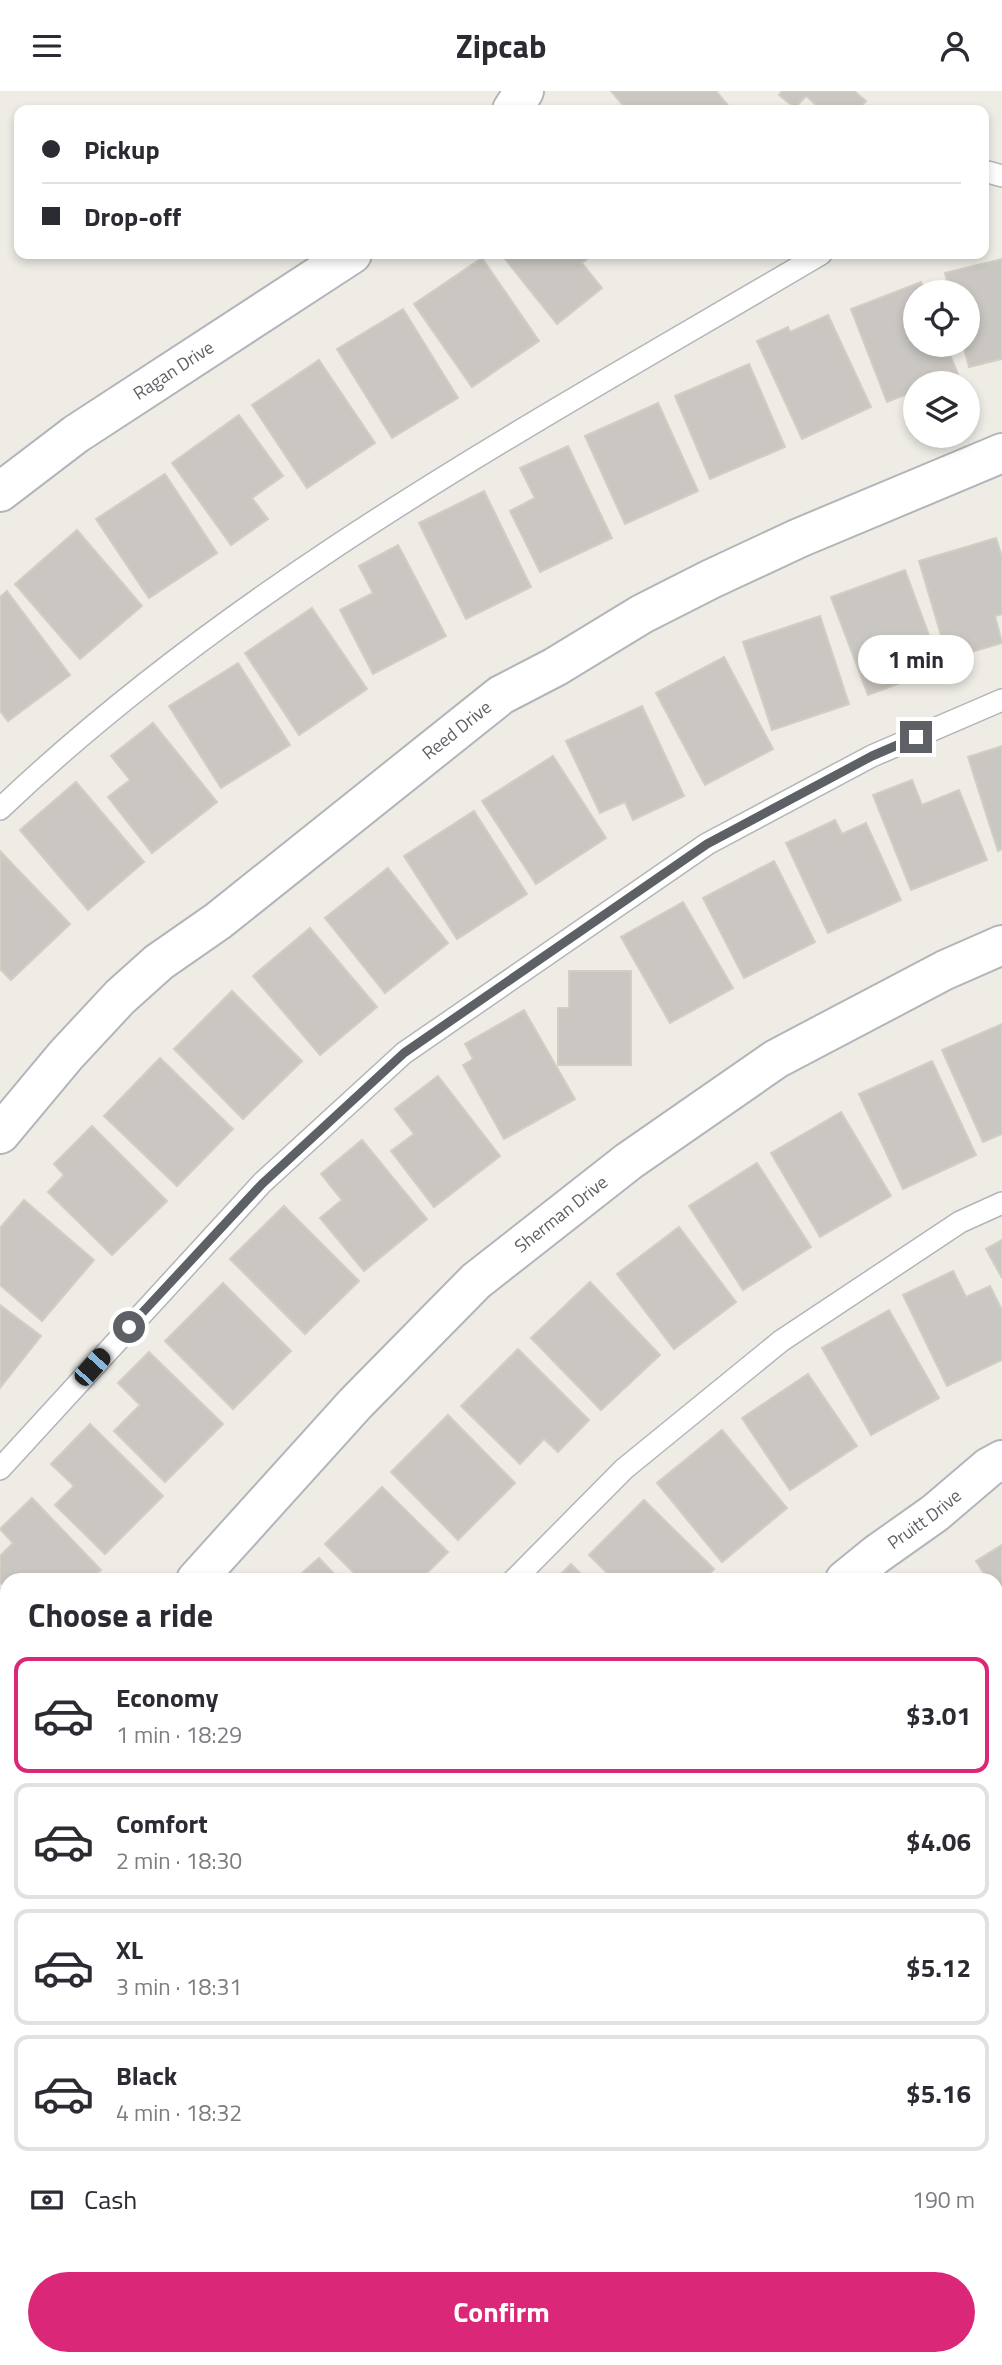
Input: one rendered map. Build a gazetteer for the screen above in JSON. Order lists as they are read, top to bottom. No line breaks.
{"streets":{"street":["Ragan Drive","Reed Drive","Sherman Drive","Pruitt Drive"]},"page":{"header":"Zipcab","banner":["Pickup","Drop-off"],"bubble":"1 min","heading":"Choose a ride","list":[{"name":"Economy","note":"1 min · 18:29","value":"$3.01"},{"name":"Comfort","note":"2 min · 18:30","value":"$4.06"},{"name":"XL","note":"3 min · 18:31","value":"$5.12"},{"name":"Black","note":"4 min · 18:32","value":"$5.16"}],"pay":["Cash","190 m"],"buttons":"Confirm"}}
